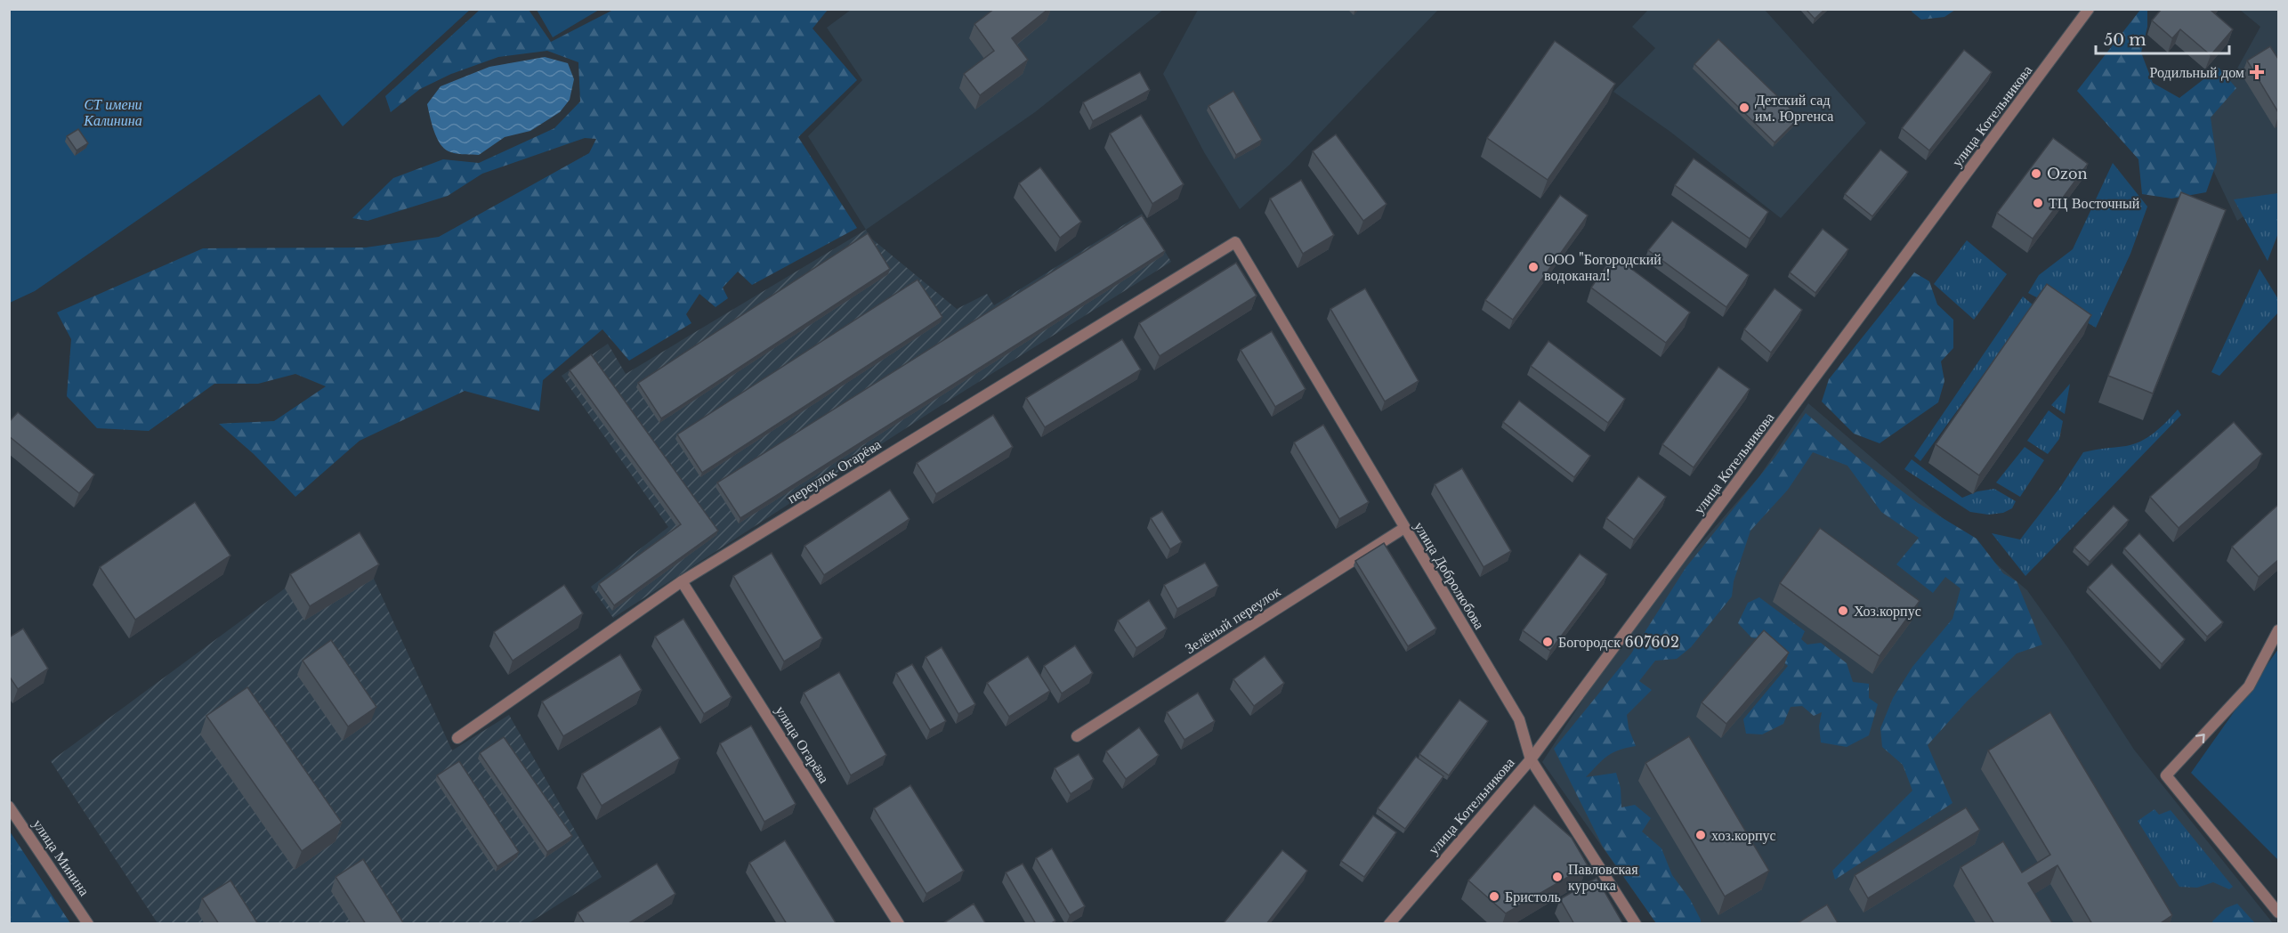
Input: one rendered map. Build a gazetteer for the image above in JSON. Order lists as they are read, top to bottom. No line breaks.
{"streets":{"street":["улица Котельникова","переулок Огарёва","улица Добролюбова","Зелёный переулок","улица Огарёва","улица Минина"]},"crossings":[["улица Котельникова","улица Добролюбова"],["переулок Огарёва","улица Добролюбова"],["переулок Огарёва","улица Огарёва"],["улица Добролюбова","Зелёный переулок"]],"parks":["СТ имени Калинина"],"places":{"health":["Родильный дом"],"other":["Детский сад им. Юргенса","Ozon","ТЦ Восточный","ООО \"Богородский водоканал!","Хоз.корпус","Богородск 607602","хоз.корпус","Павловская курочка","Бристоль"]},"scale_bar":"50 m"}
